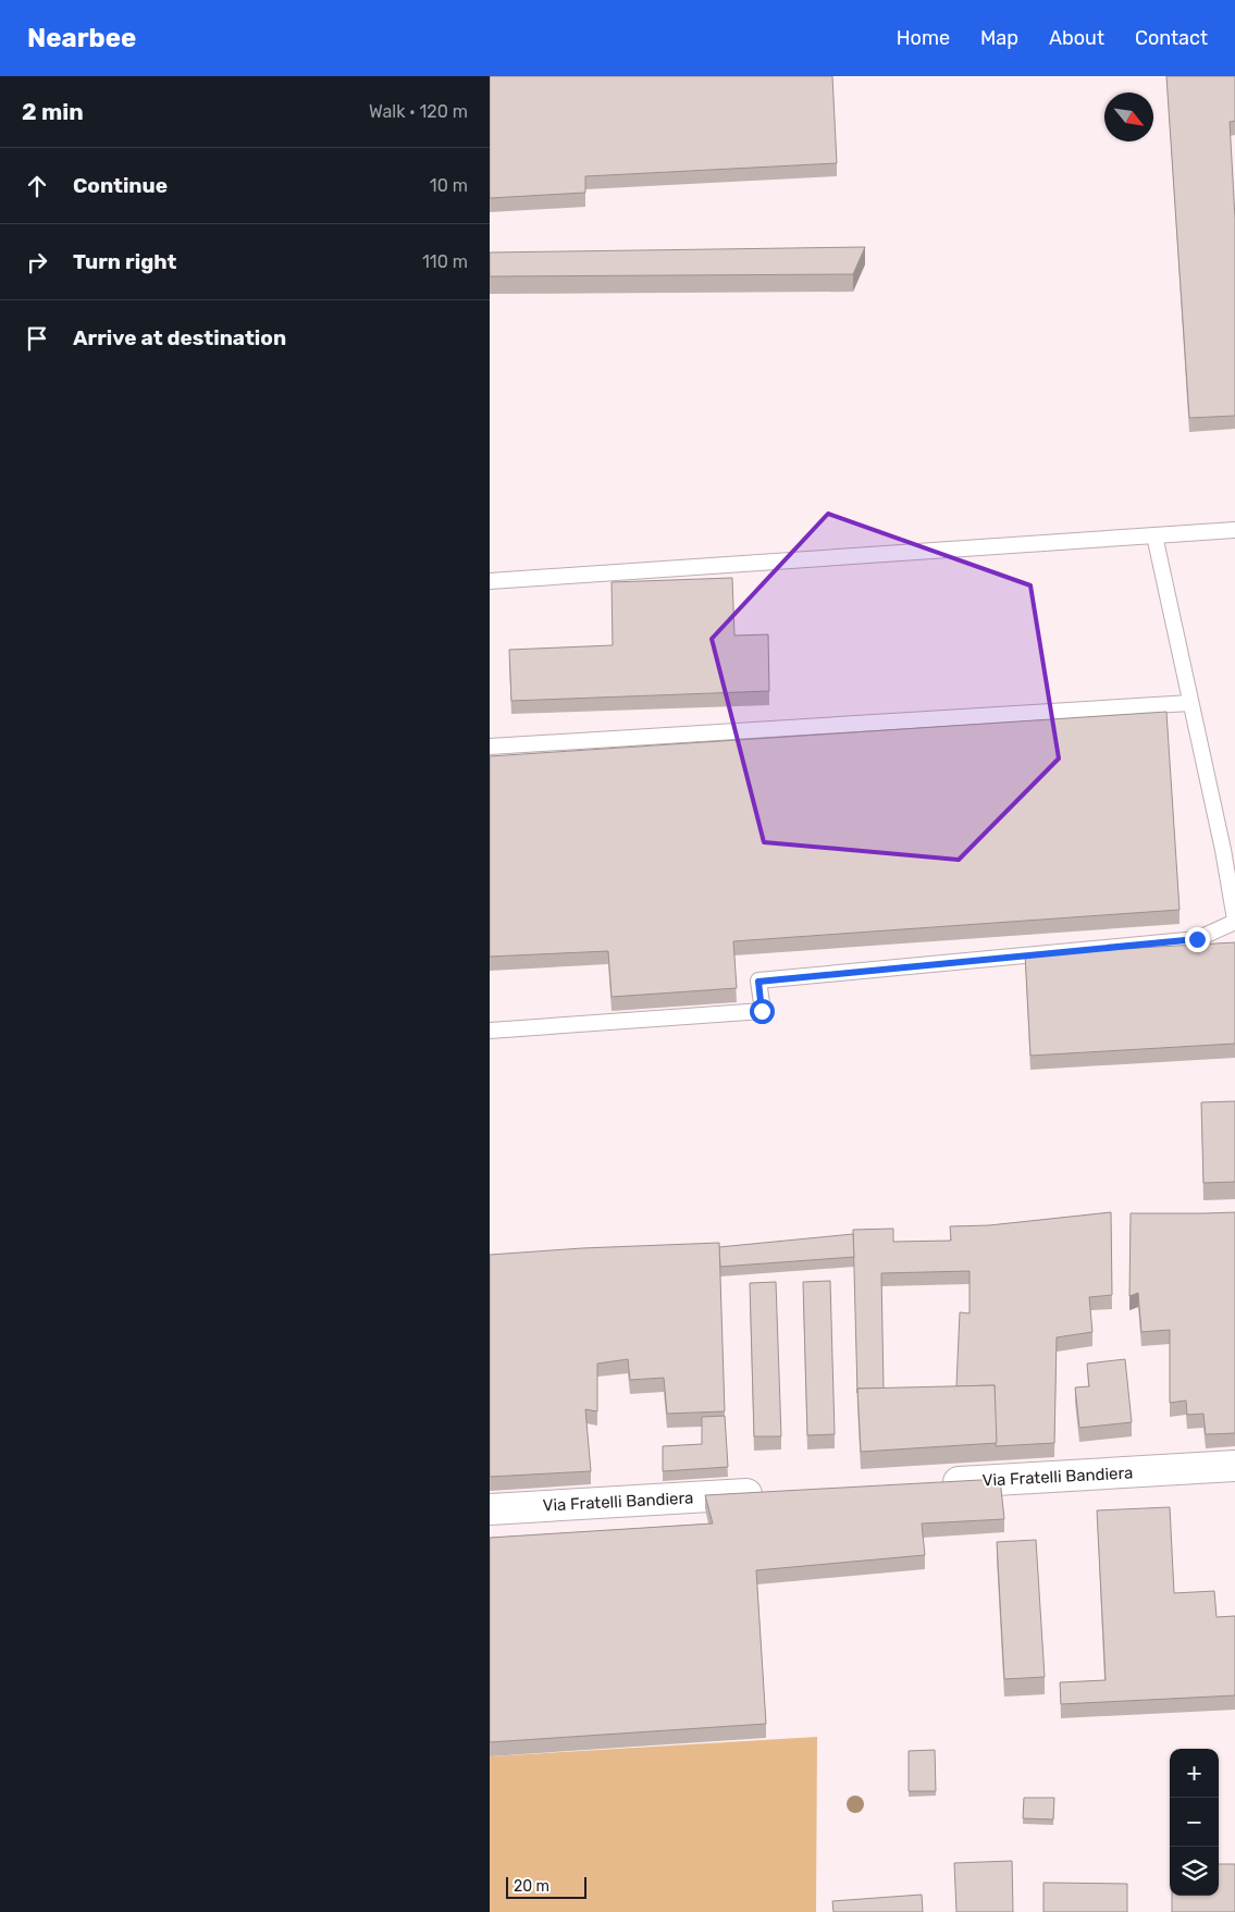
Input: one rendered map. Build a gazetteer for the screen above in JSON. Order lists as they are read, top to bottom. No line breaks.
{"streets":{"street":["Via Fratelli Bandiera"]},"scale_bar":"20 m","north":"bottom right","page":{"header":"Nearbee","nav":["Home","Map","About","Contact"],"heading":["2 min","Walk · 120 m"],"list":[["Continue","10 m"],["Turn right","110 m"],"Arrive at destination"],"map_buttons":["+","−"],"scale":"20 m"}}
